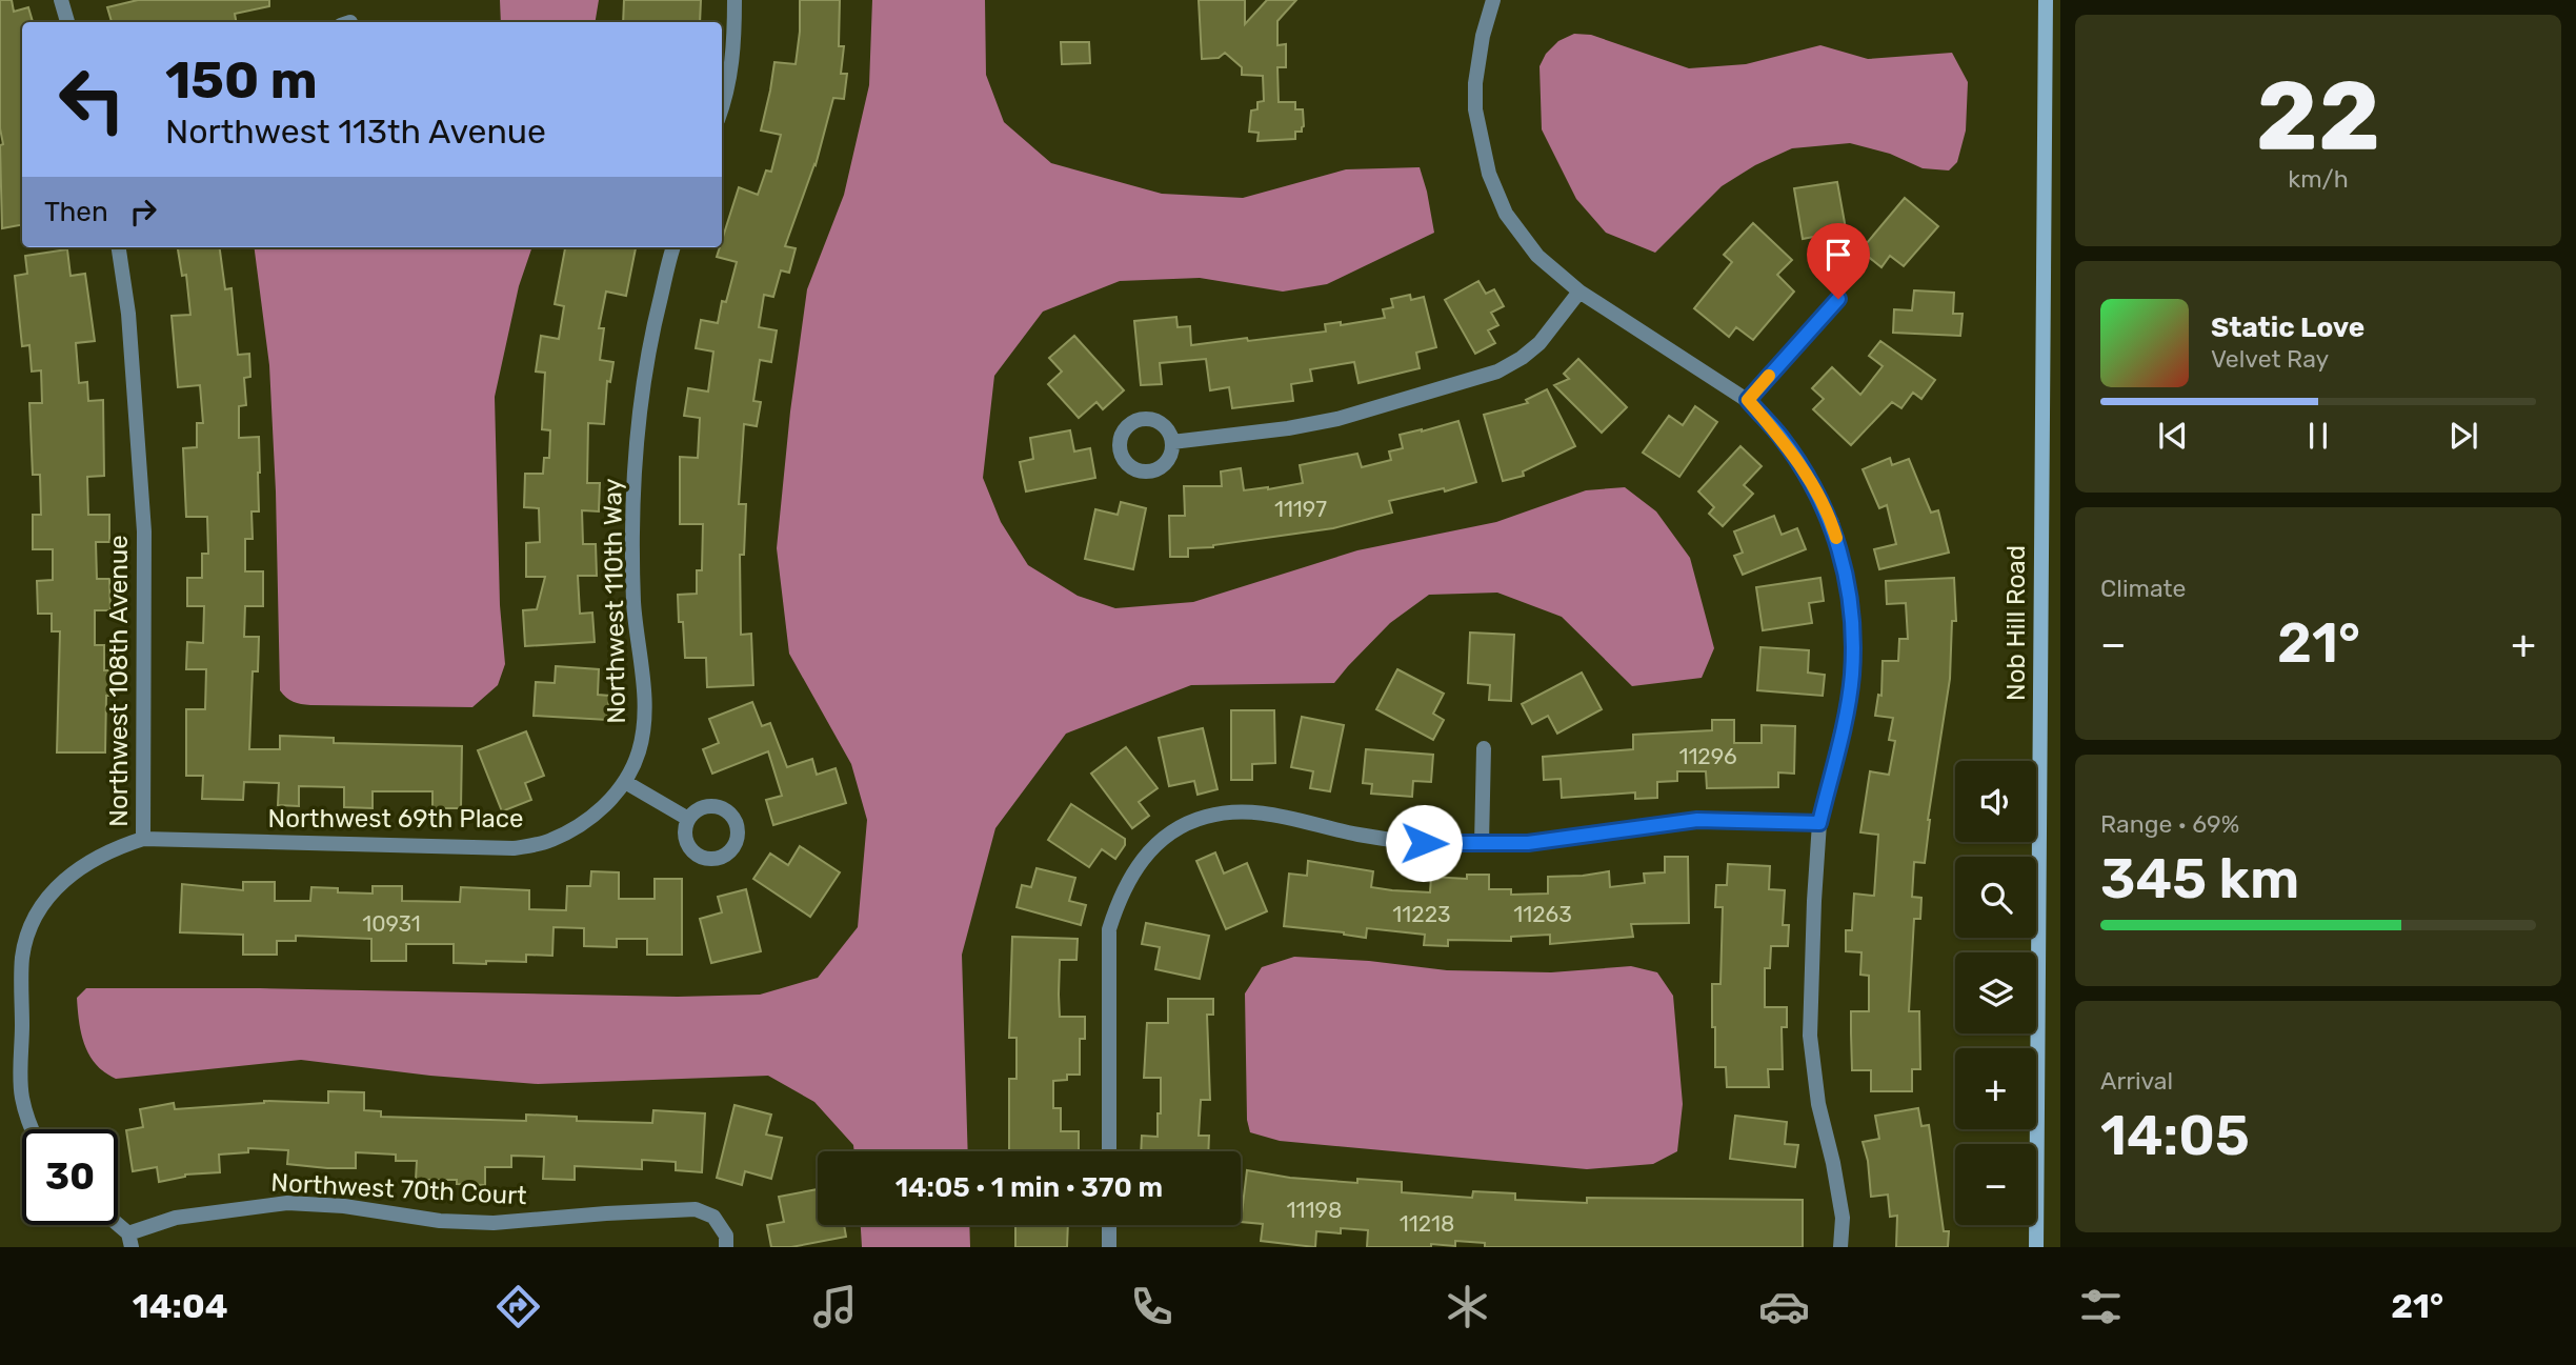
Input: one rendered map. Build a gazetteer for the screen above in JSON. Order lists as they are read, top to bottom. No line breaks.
{"streets":{"main road":["Nob Hill Road"],"street":["Northwest 110th Way","Northwest 108th Avenue","Northwest 69th Place","Northwest 70th Court"]},"crossings":[["Northwest 110th Way","Northwest 69th Place"],["Northwest 108th Avenue","Northwest 69th Place"]],"house_numbers":["11197","11296","11223","11263","10931","11198","11218"],"page":{"tile":[["22","km/h"],"Climate",["Range · 69%","345 km"],["Arrival","14:05"]],"turn":["150 m","Northwest 113th Avenue"],"then":"Then","song":["Static Love","Velvet Ray"],"heat":["−","21°","+"],"map_buttons":["+","−"],"limit":"30","trip":"14:05 · 1 min · 370 m","tabs":["14:04","21°"]}}
